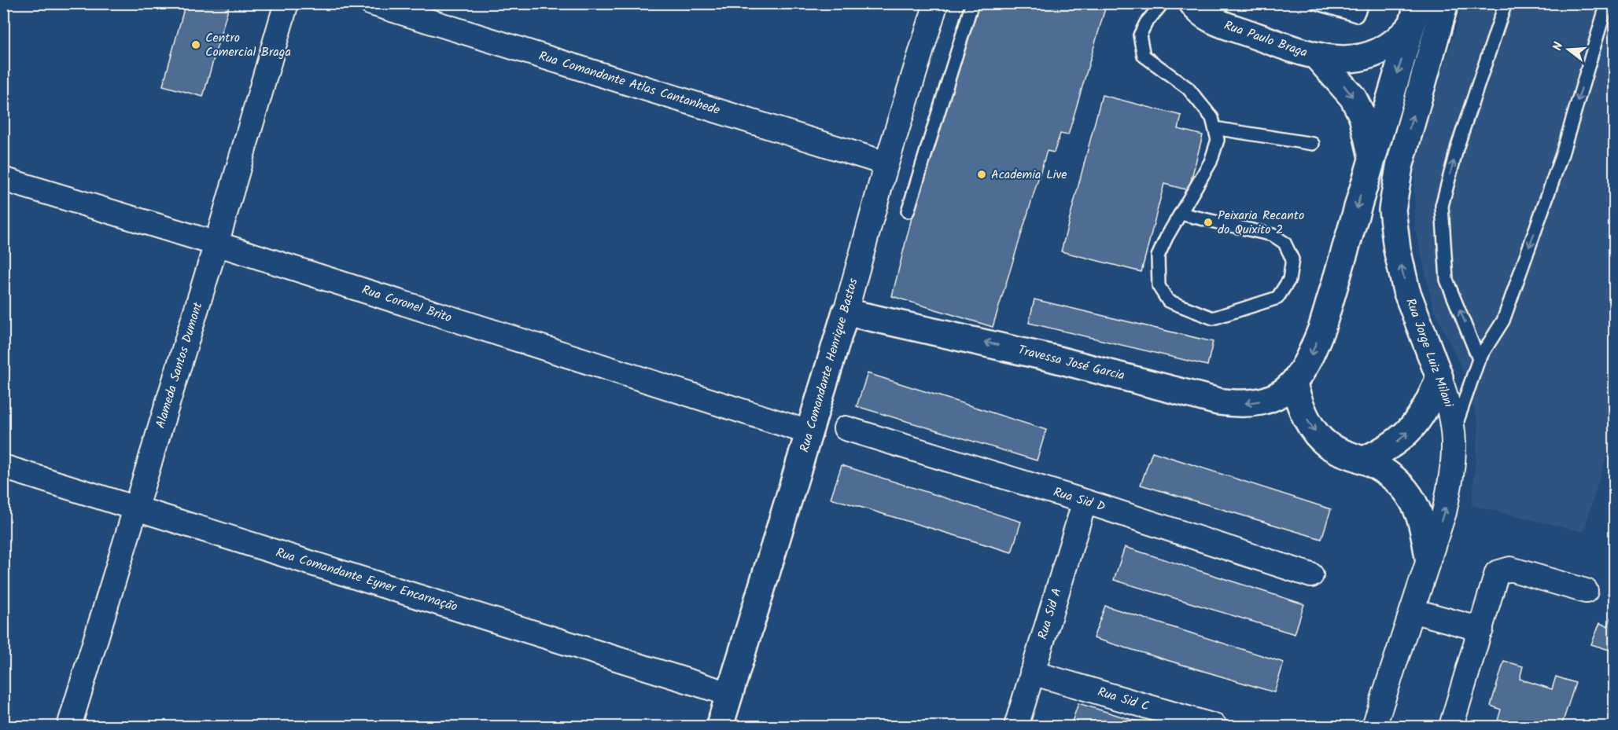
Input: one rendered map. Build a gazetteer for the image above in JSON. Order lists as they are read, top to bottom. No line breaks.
{"streets":{"street":["Rua Paulo Braga","Rua Comandante Atlas Cantanhede","Rua Coronel Brito","Rua Jorge Luiz Milani","Travessa José Garcia","Alameda Santos Dumont","Rua Comandante Henrique Bastos","Rua Sid D","Rua Comandante Eyner Encarnação","Rua Sid A","Rua Sid C"]},"crossings":[["Rua Comandante Atlas Cantanhede","Rua Comandante Henrique Bastos"],["Rua Coronel Brito","Alameda Santos Dumont"],["Rua Coronel Brito","Rua Comandante Henrique Bastos"],["Travessa José Garcia","Rua Comandante Henrique Bastos"],["Alameda Santos Dumont","Rua Comandante Eyner Encarnação"],["Rua Comandante Henrique Bastos","Rua Comandante Eyner Encarnação"],["Rua Sid D","Rua Sid A"],["Rua Sid A","Rua Sid C"]],"one_way":["Travessa José Garcia"],"places":["Centro Comercial Braga","Academia Live","Peixaria Recanto do Quixito 2"],"north":"left"}
